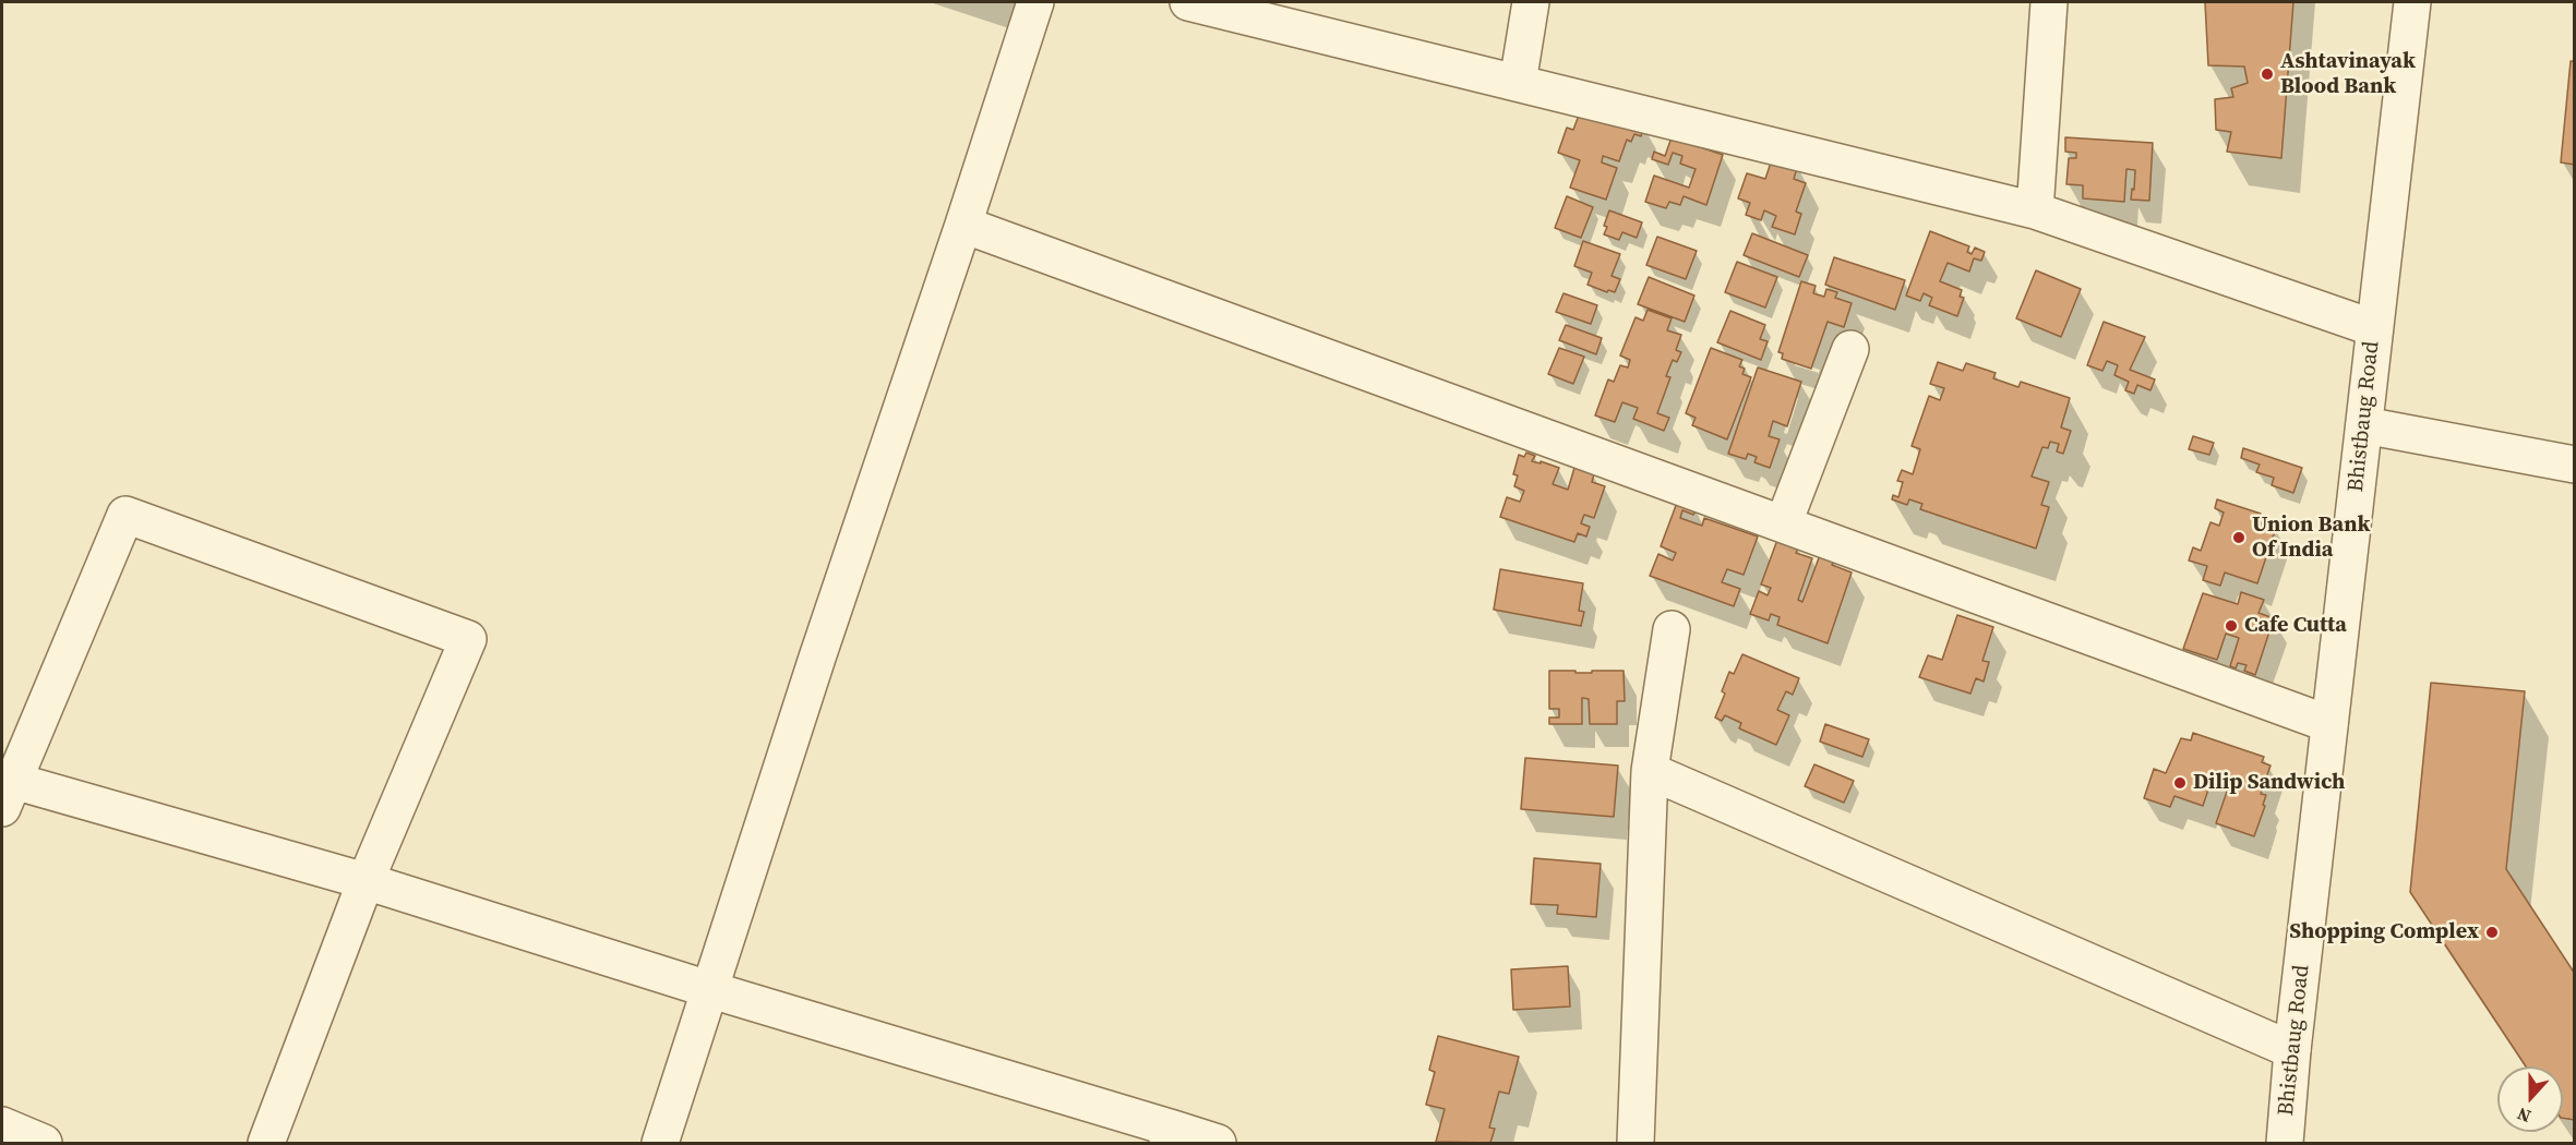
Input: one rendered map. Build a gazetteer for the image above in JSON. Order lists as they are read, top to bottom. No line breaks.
{"streets":{"street":["Bhistbaug Road"]},"places":["Ashtavinayak Blood Bank","Union Bank Of India","Cafe Cutta","Dilip Sandwich","Shopping Complex"],"north":"bottom"}
